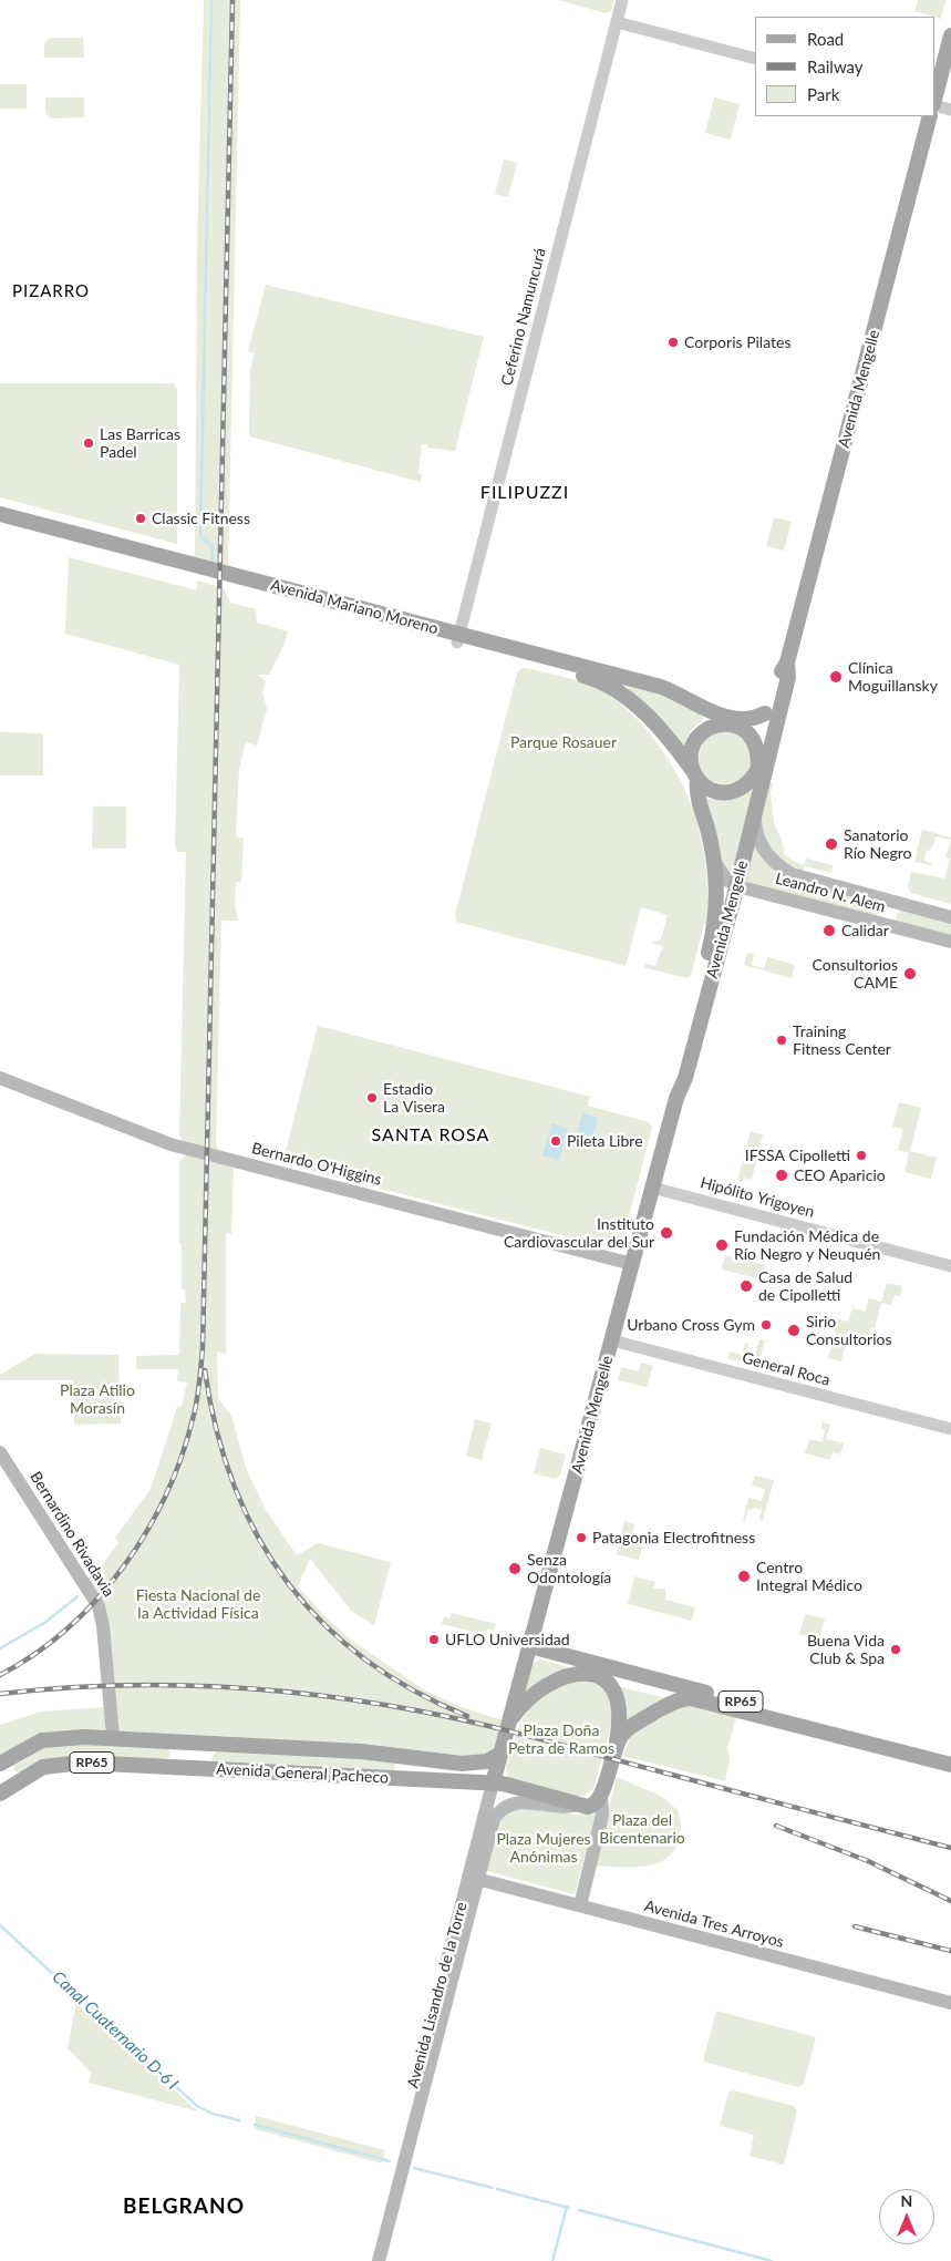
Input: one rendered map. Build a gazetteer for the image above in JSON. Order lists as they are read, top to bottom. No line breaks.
{"streets":{"main road":["Avenida Mengelle","Avenida Mariano Moreno","Leandro N. Alem","Bernardo O'Higgins","Bernardino Rivadavia","RP65","Avenida General Pacheco","Avenida Tres Arroyos","Avenida Lisandro de la Torre"],"street":["Ceferino Namuncurá","Hipólito Yrigoyen","General Roca"]},"crossings":[["Ceferino Namuncurá","Avenida Mariano Moreno"],["Avenida Mengelle","Avenida Mariano Moreno"],["Avenida Mengelle","Leandro N. Alem"],["Avenida Mengelle","Bernardo O'Higgins"],["Avenida Mengelle","Hipólito Yrigoyen"],["Avenida Mengelle","General Roca"],["Avenida Mengelle","RP65"],["Avenida Mengelle","Avenida Lisandro de la Torre"],["Bernardino Rivadavia","Avenida General Pacheco"],["Avenida General Pacheco","Avenida Lisandro de la Torre"],["Avenida Tres Arroyos","Avenida Lisandro de la Torre"]],"districts":["PIZARRO","FILIPUZZI","SANTA ROSA","BELGRANO"],"water":["Canal Cuaternario D-6 I"],"parks":["Parque Rosauer","Plaza Atilio Morasín","Fiesta Nacional de la Actividad Física","Plaza Doña Petra de Ramos","Plaza del Bicentenario","Plaza Mujeres Anónimas"],"places":["Corporis Pilates","Las Barricas Padel","Classic Fitness","Clínica Moguillansky","Sanatorio Río Negro","Calidar","Consultorios CAME","Training Fitness Center","Estadio La Visera","Pileta Libre","IFSSA Cipolletti","CEO Aparicio","Instituto Cardiovascular del Sur","Fundación Médica de Río Negro y Neuquén","Casa de Salud de Cipolletti","Urbano Cross Gym","Sirio Consultorios","Patagonia Electrofitness","Senza Odontología","Centro Integral Médico","UFLO Universidad","Buena Vida Club & Spa"],"legend":["Road","Railway","Park"],"north":"top"}
